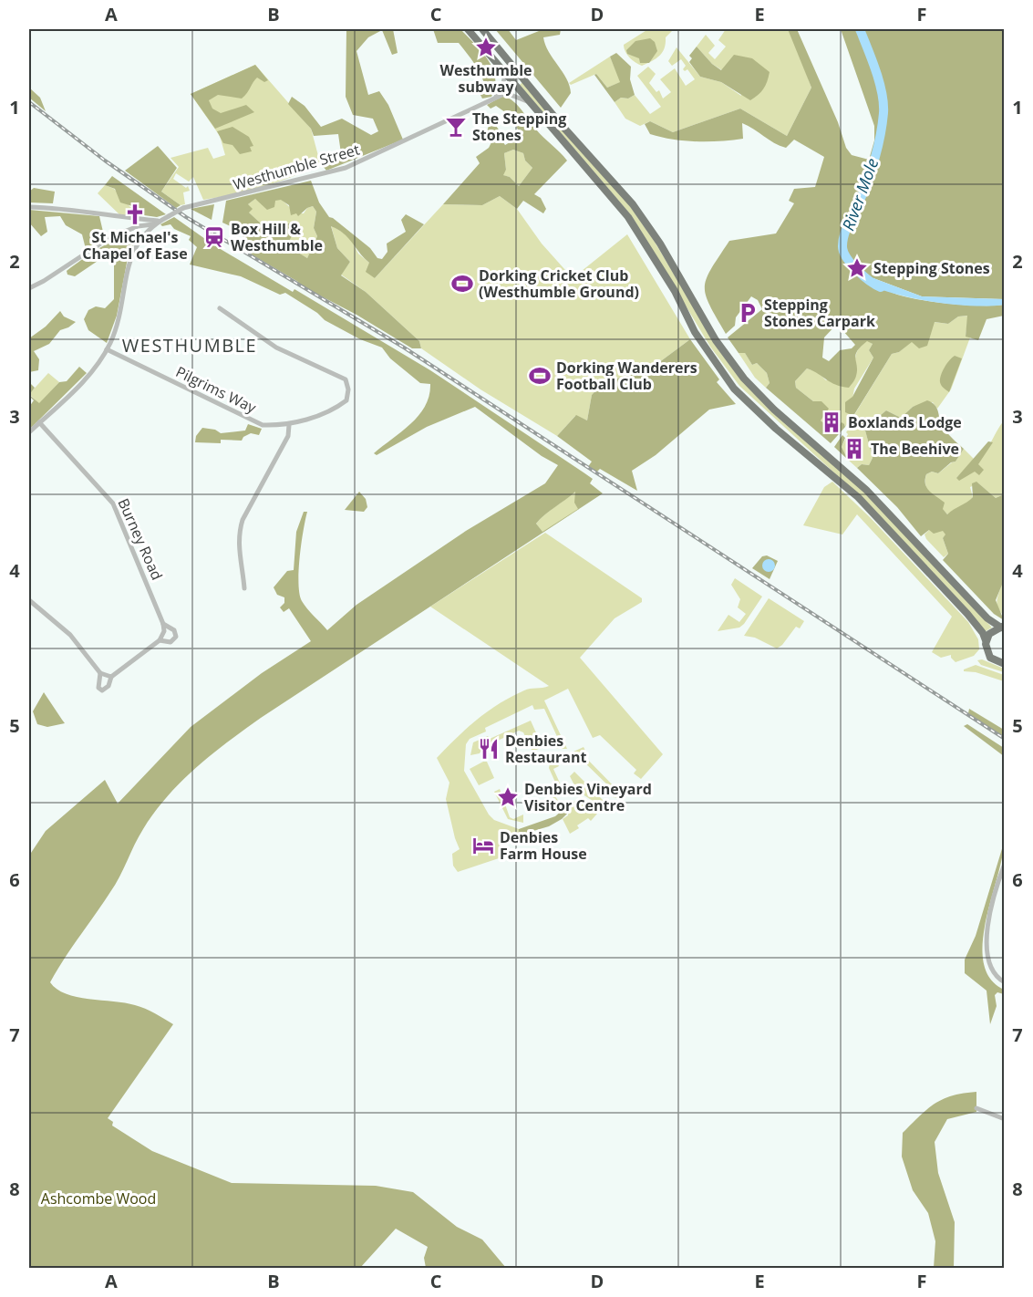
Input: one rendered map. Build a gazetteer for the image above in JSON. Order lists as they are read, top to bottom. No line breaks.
{"streets":{"street":["Westhumble Street","Pilgrims Way","Burney Road"]},"districts":["WESTHUMBLE"],"water":["River Mole"],"parks":["Ashcombe Wood"],"places":{"place":["Westhumble subway","Stepping Stones","Denbies Vineyard Visitor Centre"],"bar":["The Stepping Stones"],"church":["St Michael's Chapel of Ease"],"station":["Box Hill & Westhumble"],"sports":["Dorking Cricket Club (Westhumble Ground)","Dorking Wanderers Football Club"],"parking":["Stepping Stones Carpark"],"building":["Boxlands Lodge","The Beehive"],"restaurant":["Denbies Restaurant"],"hotel":["Denbies Farm House"]},"grid":{"columns":["A","B","C","D","E","F"],"rows":["1","2","3","4","5","6","7","8"]}}
